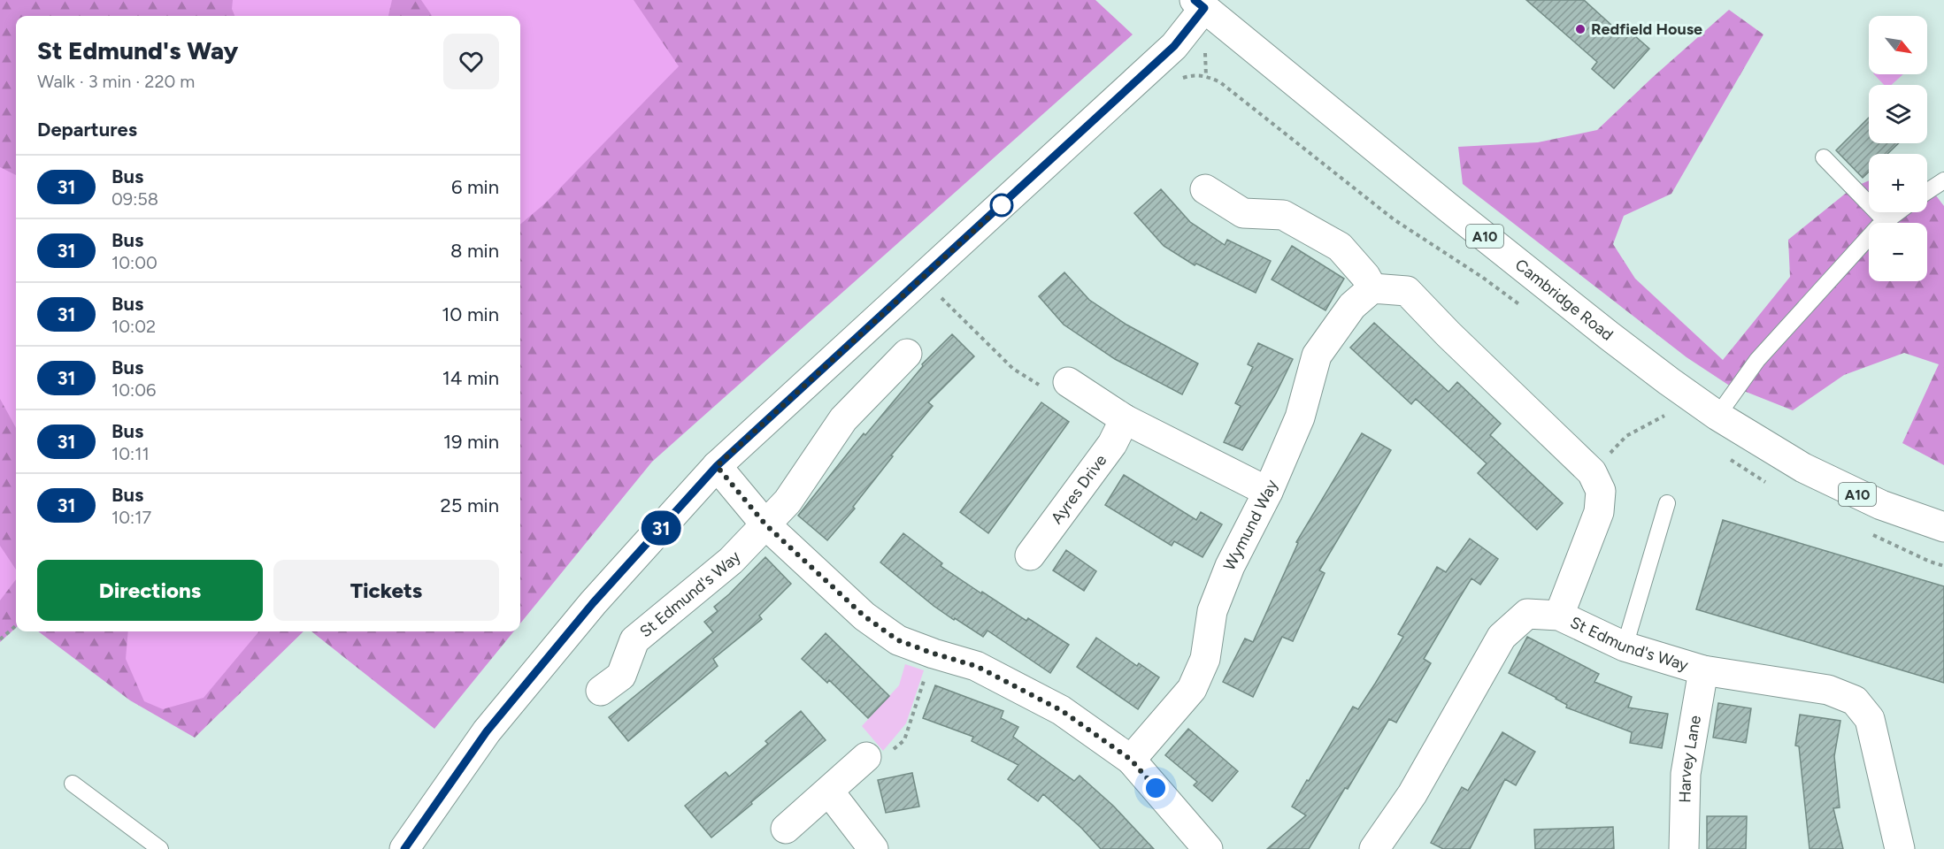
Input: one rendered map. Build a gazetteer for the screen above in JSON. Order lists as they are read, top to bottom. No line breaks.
{"streets":{"main road":["A10","Cambridge Road","Ayres Drive","Wymund Way","St Edmund's Way","Harvey Lane"]},"crossings":[["St Edmund's Way","Harvey Lane"]],"places":["Redfield House"],"lines":["bus line 31"],"north":"bottom right","page":{"on_map":"31","map_buttons":["+","−"],"heading":[["St Edmund's Way","Walk · 3 min · 220 m"],"Departures"],"list":[{"mark":"31","name":"Bus","note":"09:58","value":"6 min"},{"mark":"31","name":"Bus","note":"10:00","value":"8 min"},{"mark":"31","name":"Bus","note":"10:02","value":"10 min"},{"mark":"31","name":"Bus","note":"10:06","value":"14 min"},{"mark":"31","name":"Bus","note":"10:11","value":"19 min"},{"mark":"31","name":"Bus","note":"10:17","value":"25 min"}],"buttons":["Directions","Tickets"]}}
